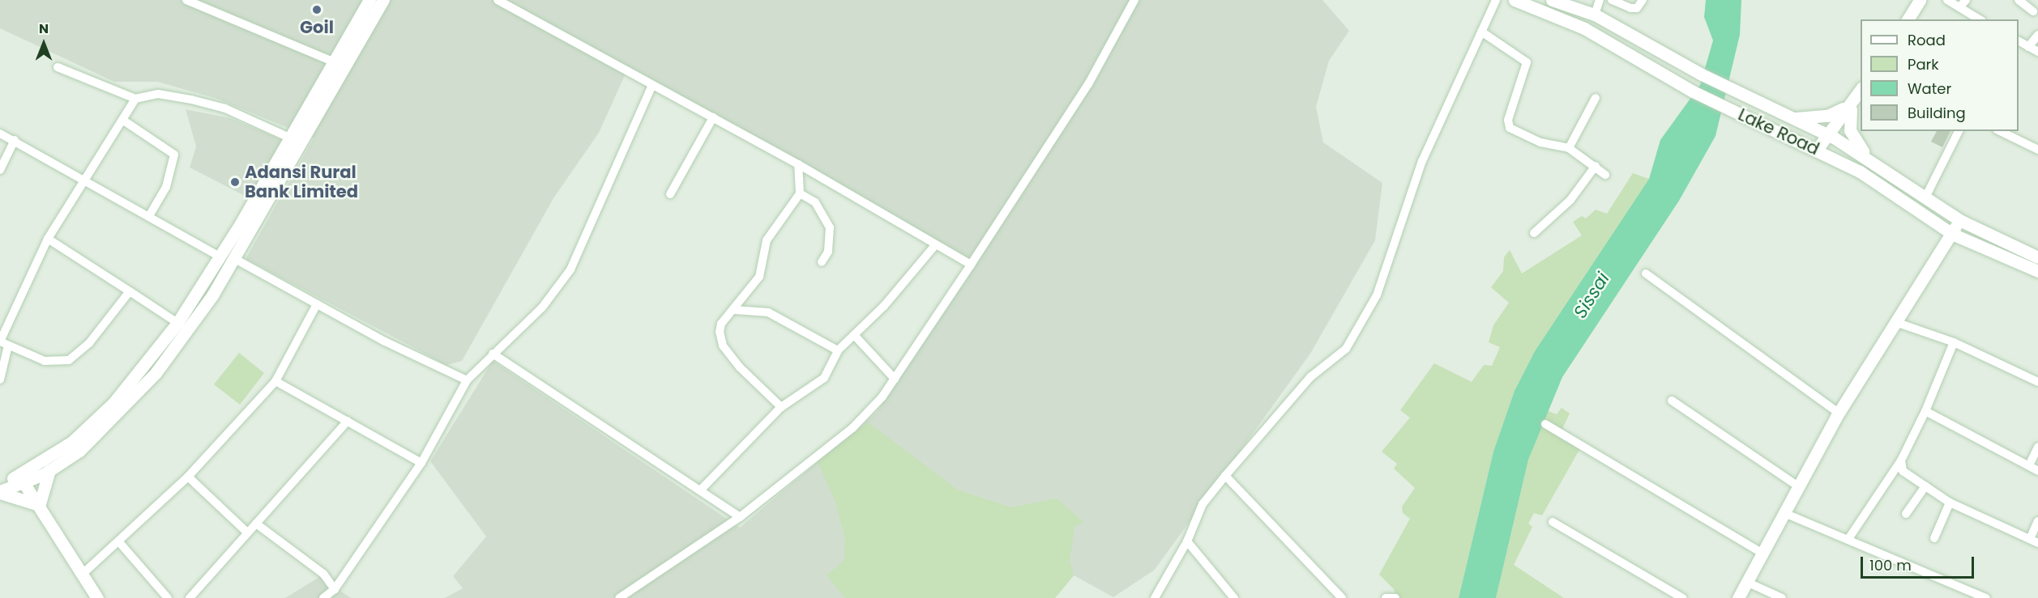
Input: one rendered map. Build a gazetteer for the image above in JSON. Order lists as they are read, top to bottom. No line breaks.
{"streets":{"main road":["Lake Road"]},"water":["Sissai"],"places":["Goil","Adansi Rural Bank Limited"],"legend":["Road","Park","Water","Building"],"scale_bar":"100 m","north":"top"}
